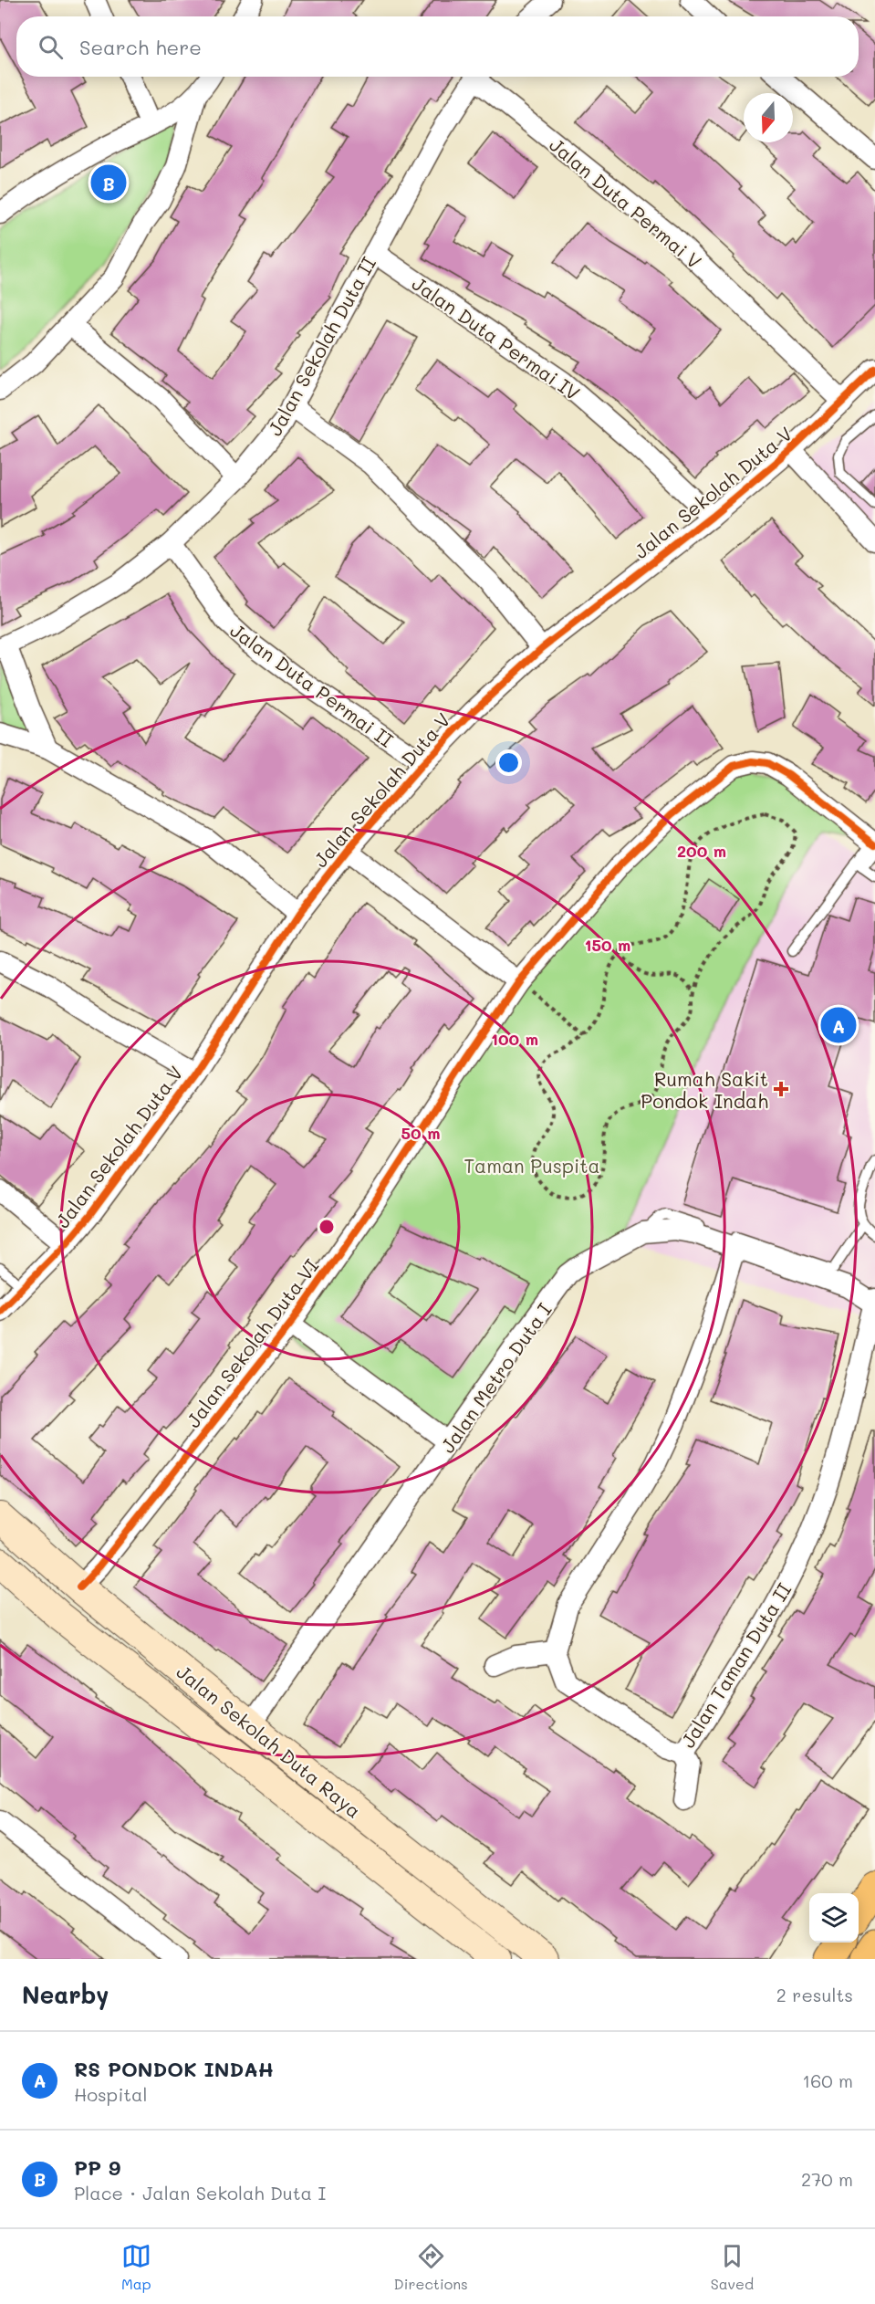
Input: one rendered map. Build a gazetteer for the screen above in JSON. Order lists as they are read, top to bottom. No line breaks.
{"streets":{"street":["Jalan Duta Permai V","Jalan Duta Permai IV","Jalan Sekolah Duta II","Jalan Sekolah Duta V","Jalan Duta Permai II","Jalan Sekolah Duta VI","Jalan Metro Duta I","Jalan Taman Duta II","Jalan Sekolah Duta Raya"]},"crossings":[["Jalan Duta Permai V","Jalan Sekolah Duta V"],["Jalan Duta Permai IV","Jalan Sekolah Duta II"],["Jalan Duta Permai IV","Jalan Sekolah Duta V"],["Jalan Sekolah Duta II","Jalan Duta Permai II"],["Jalan Sekolah Duta V","Jalan Duta Permai II"],["Jalan Sekolah Duta VI","Jalan Metro Duta I"],["Jalan Sekolah Duta VI","Jalan Sekolah Duta Raya"],["Jalan Metro Duta I","Jalan Taman Duta II"],["Jalan Metro Duta I","Jalan Sekolah Duta Raya"]],"parks":["Taman Puspita"],"places":{"health":["Rumah Sakit Pondok Indah"]},"north":"bottom","page":{"search":"Search here","pins":["B","A"],"heading":["Nearby","2 results"],"list":[{"mark":"A","name":"RS PONDOK INDAH","note":"Hospital","value":"160 m"},{"mark":"B","name":"PP 9","note":"Place · Jalan Sekolah Duta I","value":"270 m"}],"nav":["Map","Directions","Saved"]},"rings":["200 m","150 m","100 m","50 m"]}
